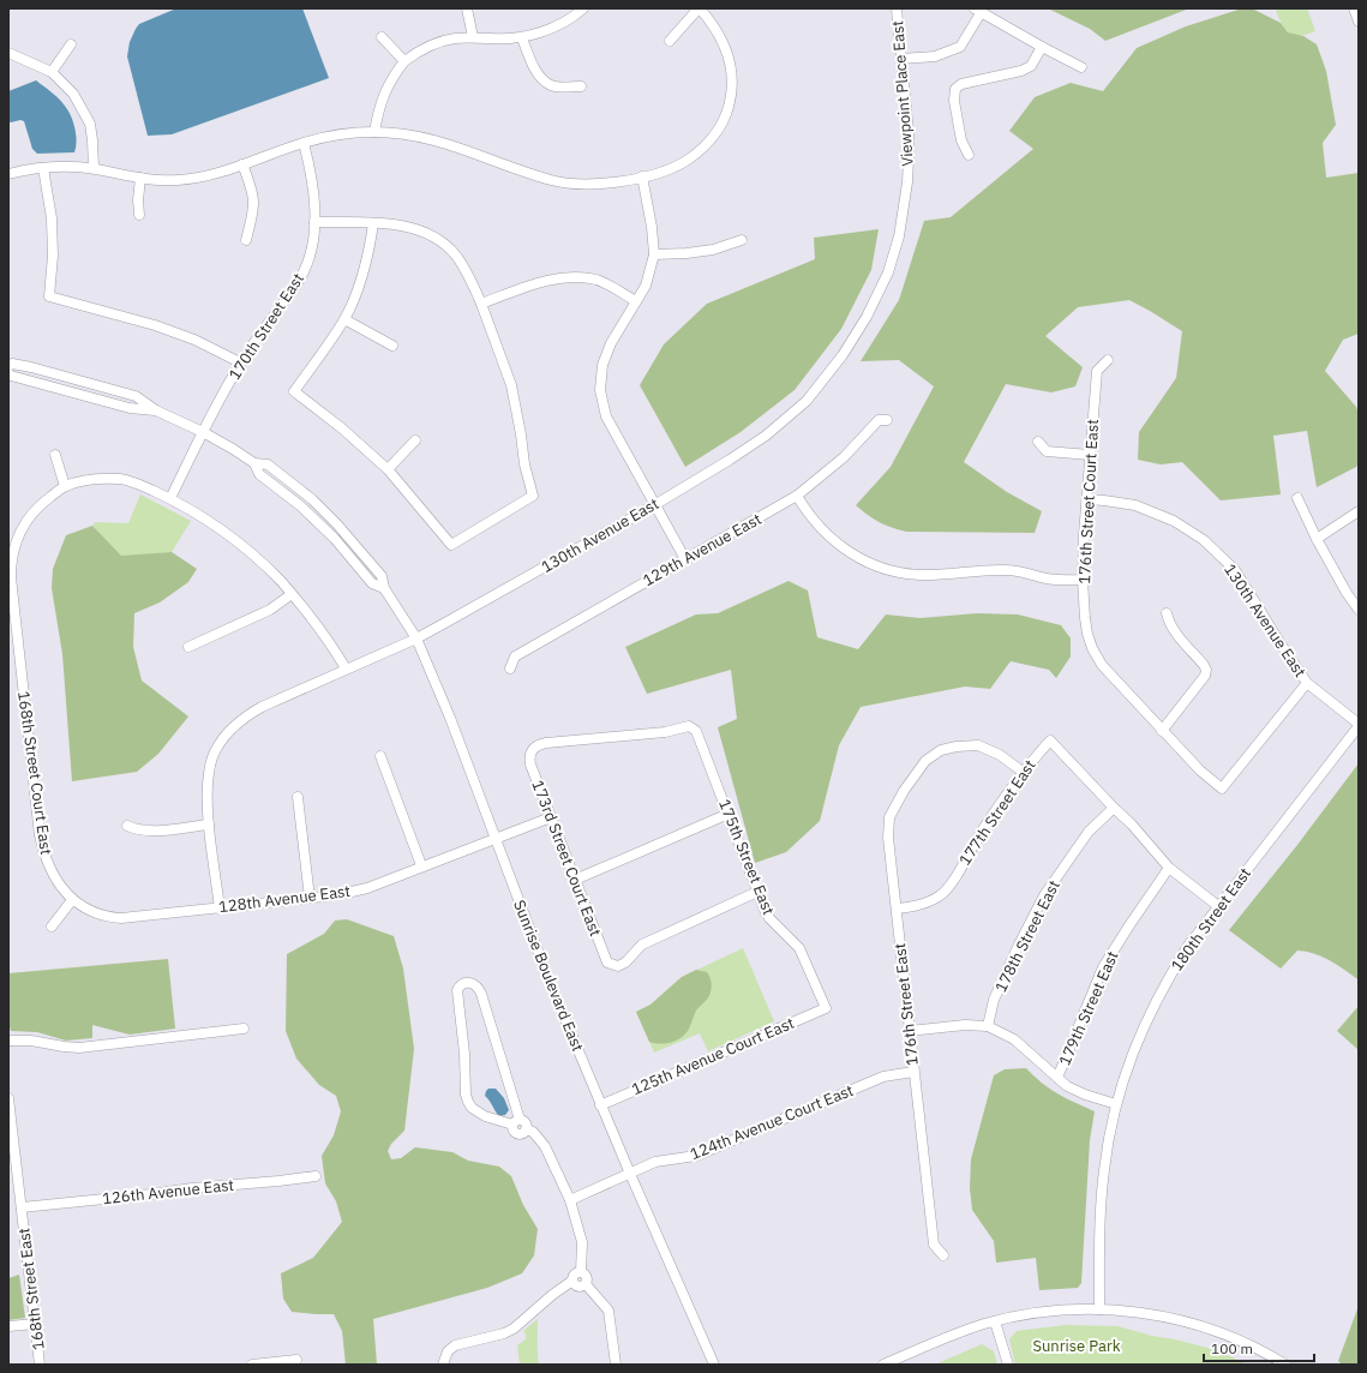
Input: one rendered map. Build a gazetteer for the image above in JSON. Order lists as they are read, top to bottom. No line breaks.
{"streets":{"street":["Viewpoint Place East","170th Street East","176th Street Court East","130th Avenue East","129th Avenue East","168th Street Court East","177th Street East","175th Street East","173rd Street Court East","128th Avenue East","180th Street East","178th Street East","Sunrise Boulevard East","176th Street East","179th Street East","125th Avenue Court East","124th Avenue Court East","126th Avenue East","168th Street East"]},"crossings":[["Viewpoint Place East","130th Avenue East"],["170th Street East","Sunrise Boulevard East"],["176th Street Court East","130th Avenue East"],["130th Avenue East","180th Street East"],["130th Avenue East","Sunrise Boulevard East"],["168th Street Court East","128th Avenue East"],["177th Street East","178th Street East"],["177th Street East","176th Street East"],["175th Street East","173rd Street Court East"],["175th Street East","125th Avenue Court East"],["173rd Street Court East","128th Avenue East"],["128th Avenue East","Sunrise Boulevard East"],["Sunrise Boulevard East","125th Avenue Court East"],["Sunrise Boulevard East","124th Avenue Court East"],["176th Street East","124th Avenue Court East"],["126th Avenue East","168th Street East"]],"parks":["Sunrise Park"],"scale_bar":"100 m"}
